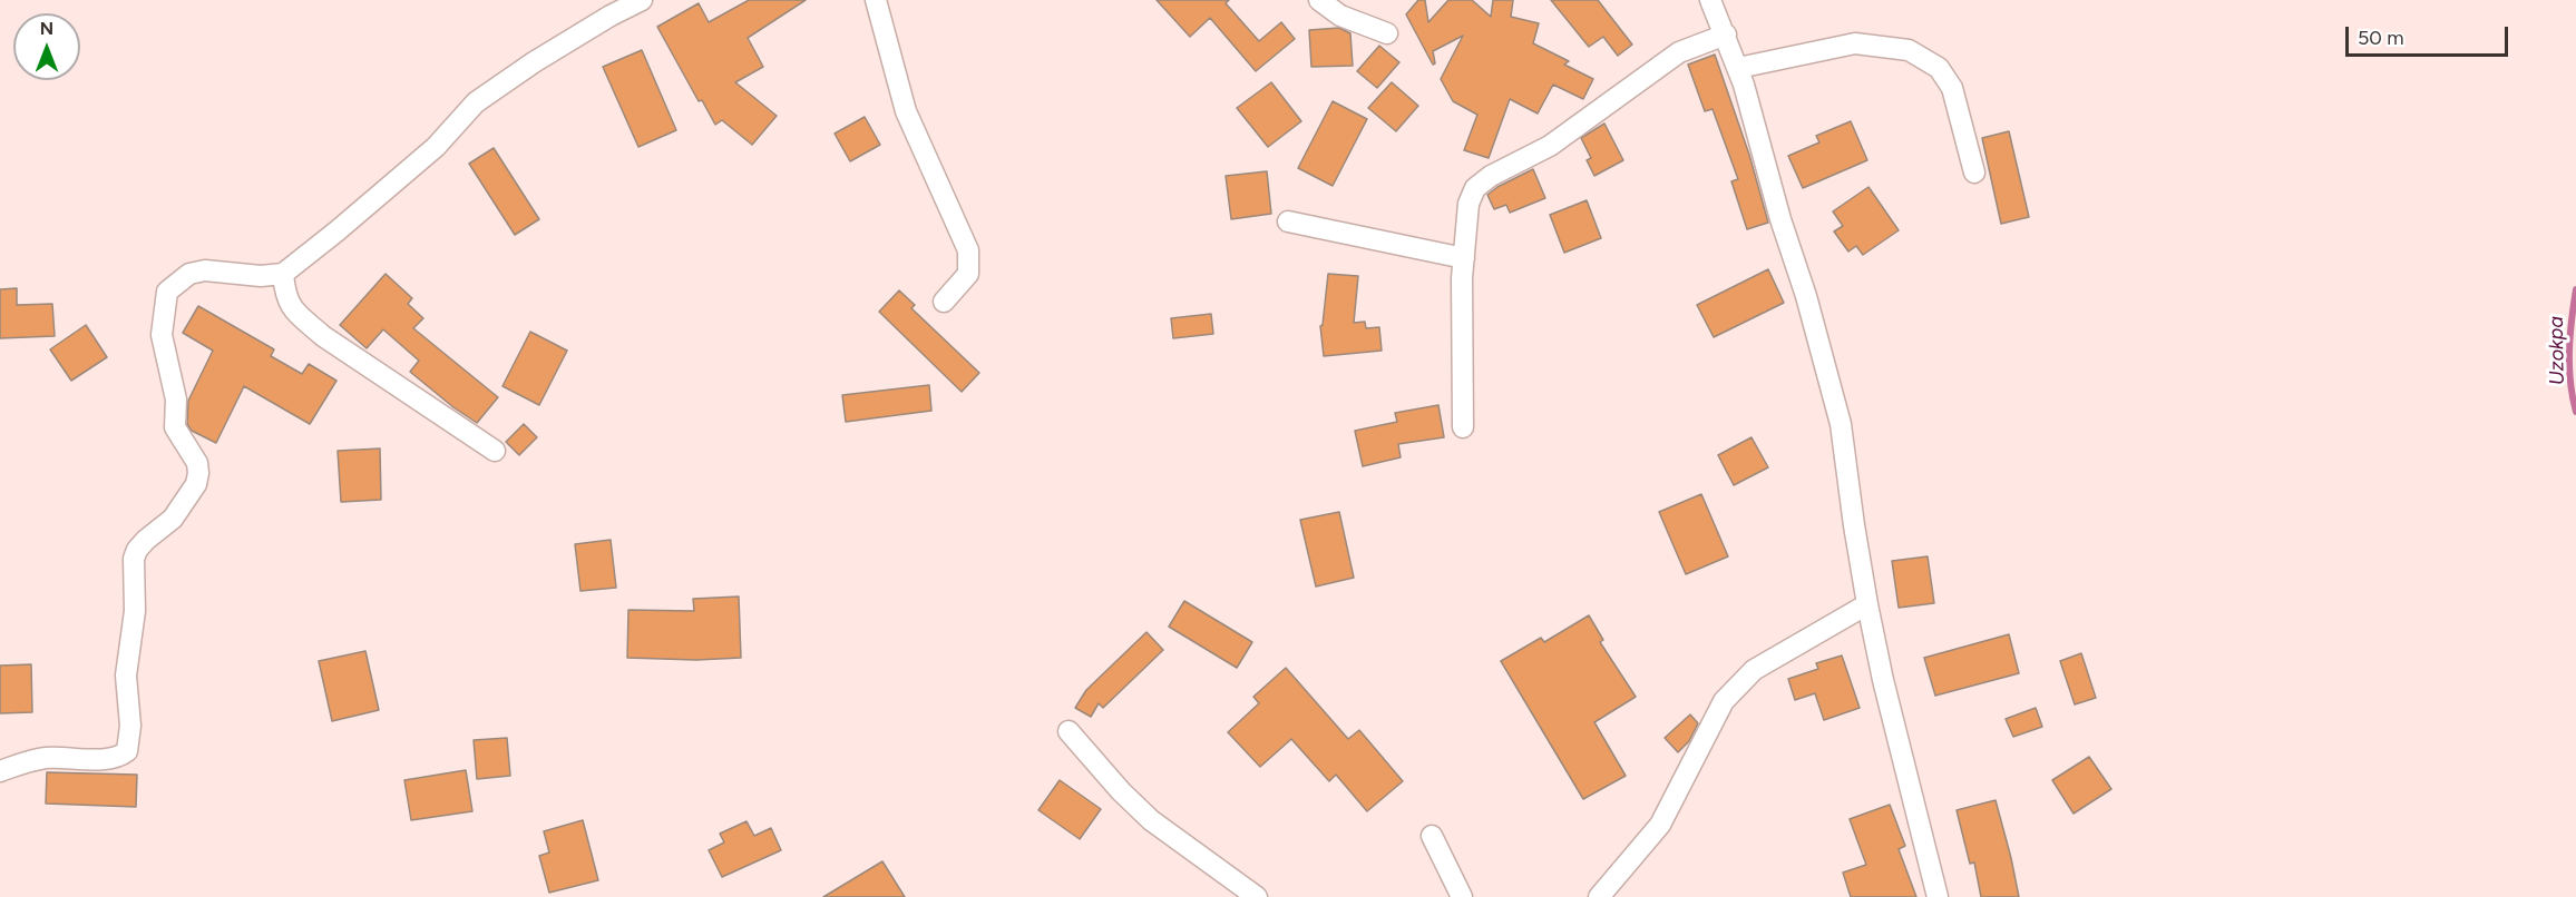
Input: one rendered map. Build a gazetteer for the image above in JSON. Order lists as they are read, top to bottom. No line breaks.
{"water":["Uzokpa"],"scale_bar":"50 m","north":"top"}
